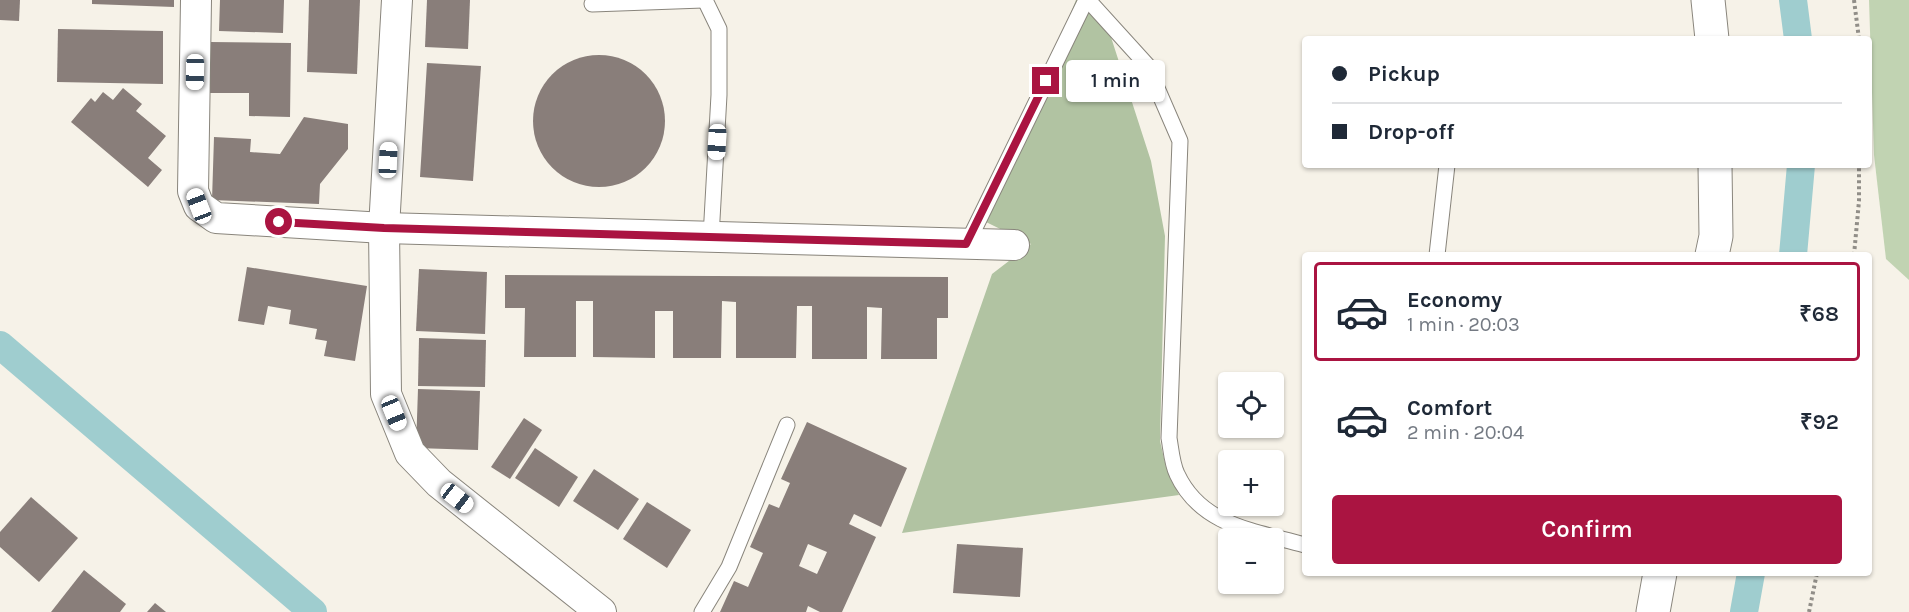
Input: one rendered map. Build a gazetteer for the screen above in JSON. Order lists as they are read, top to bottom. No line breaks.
{"page":{"banner":["Pickup","Drop-off"],"bubble":"1 min","list":[{"name":"Economy","note":"1 min · 20:03","value":"₹68"},{"name":"Comfort","note":"2 min · 20:04","value":"₹92"}],"map_buttons":["+","−"],"buttons":"Confirm"}}
